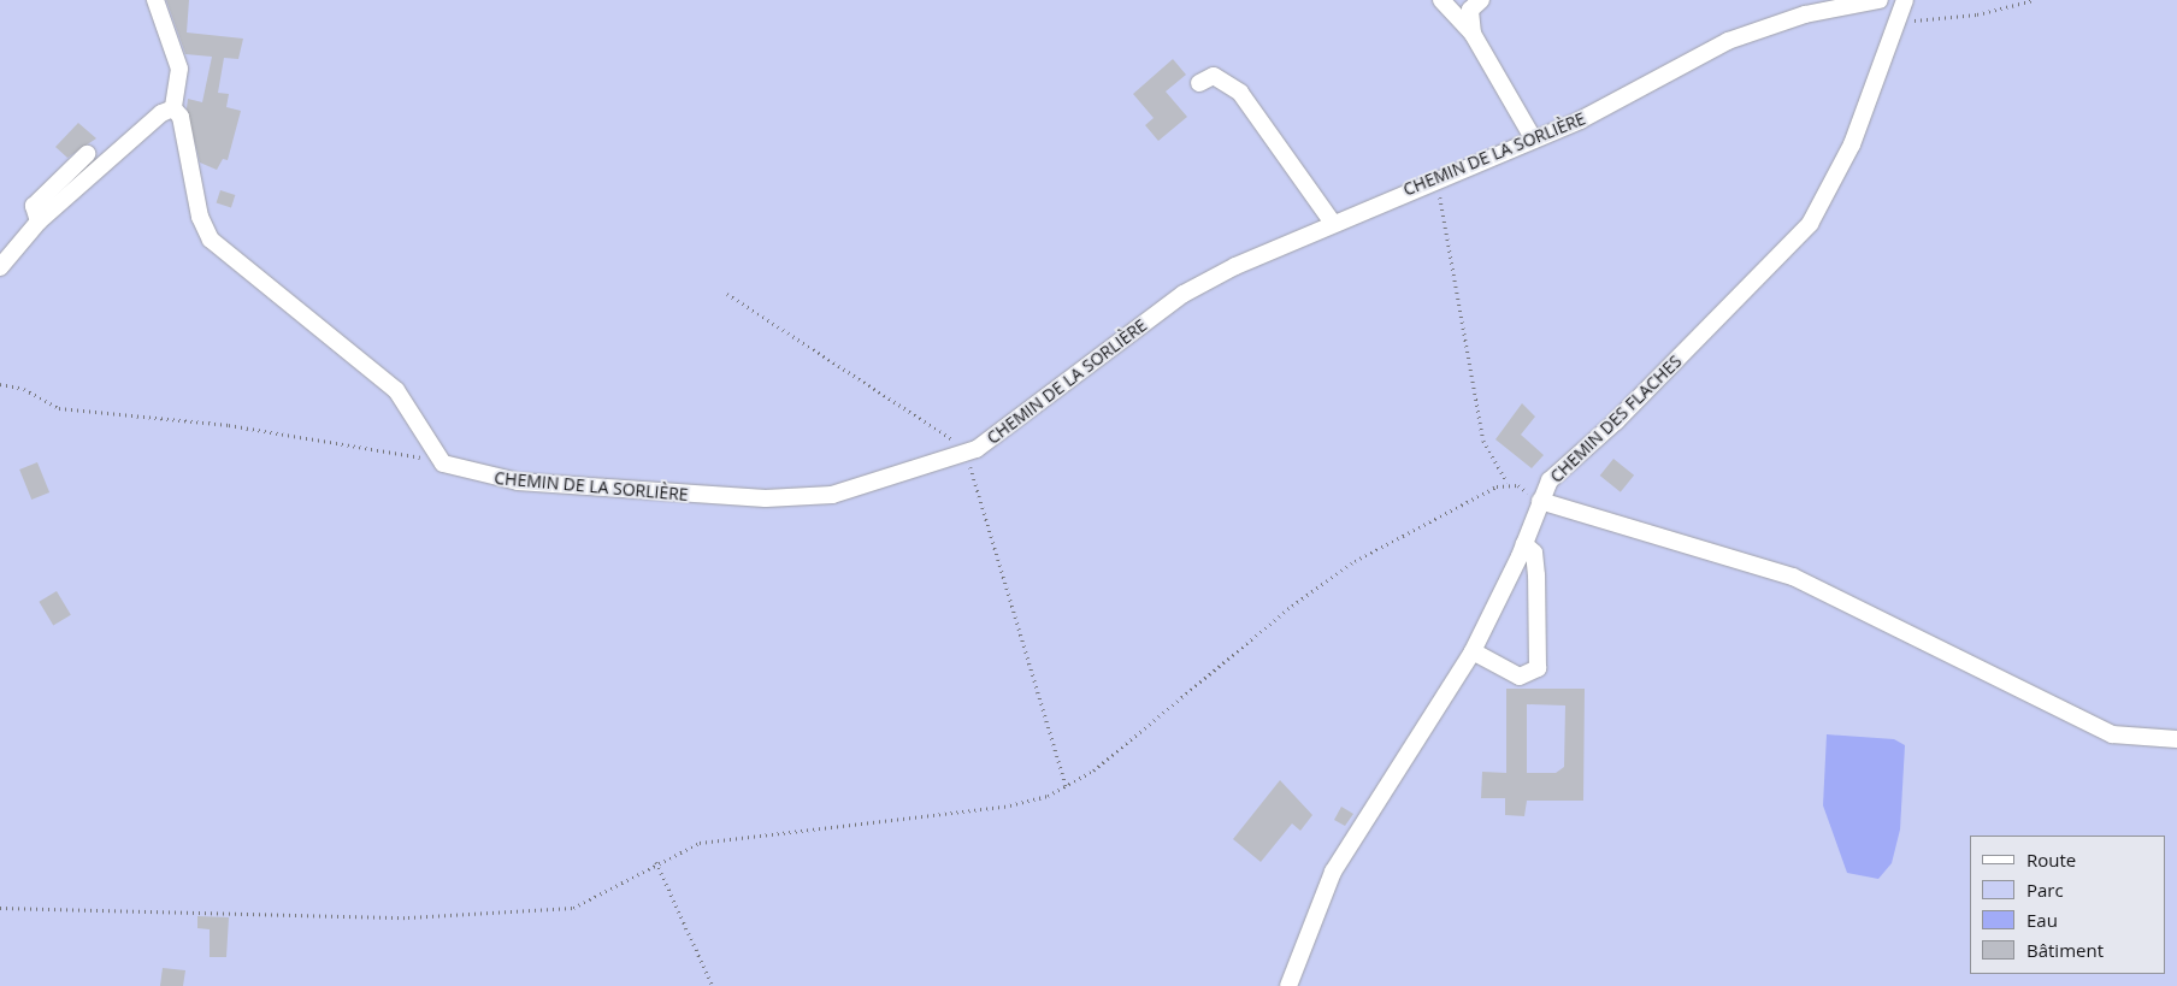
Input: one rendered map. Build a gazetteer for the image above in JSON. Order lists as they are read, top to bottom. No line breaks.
{"streets":{"street":["CHEMIN DE LA SORLIÈRE","CHEMIN DES FLACHES"]},"legend":["Route","Parc","Eau","Bâtiment"]}
